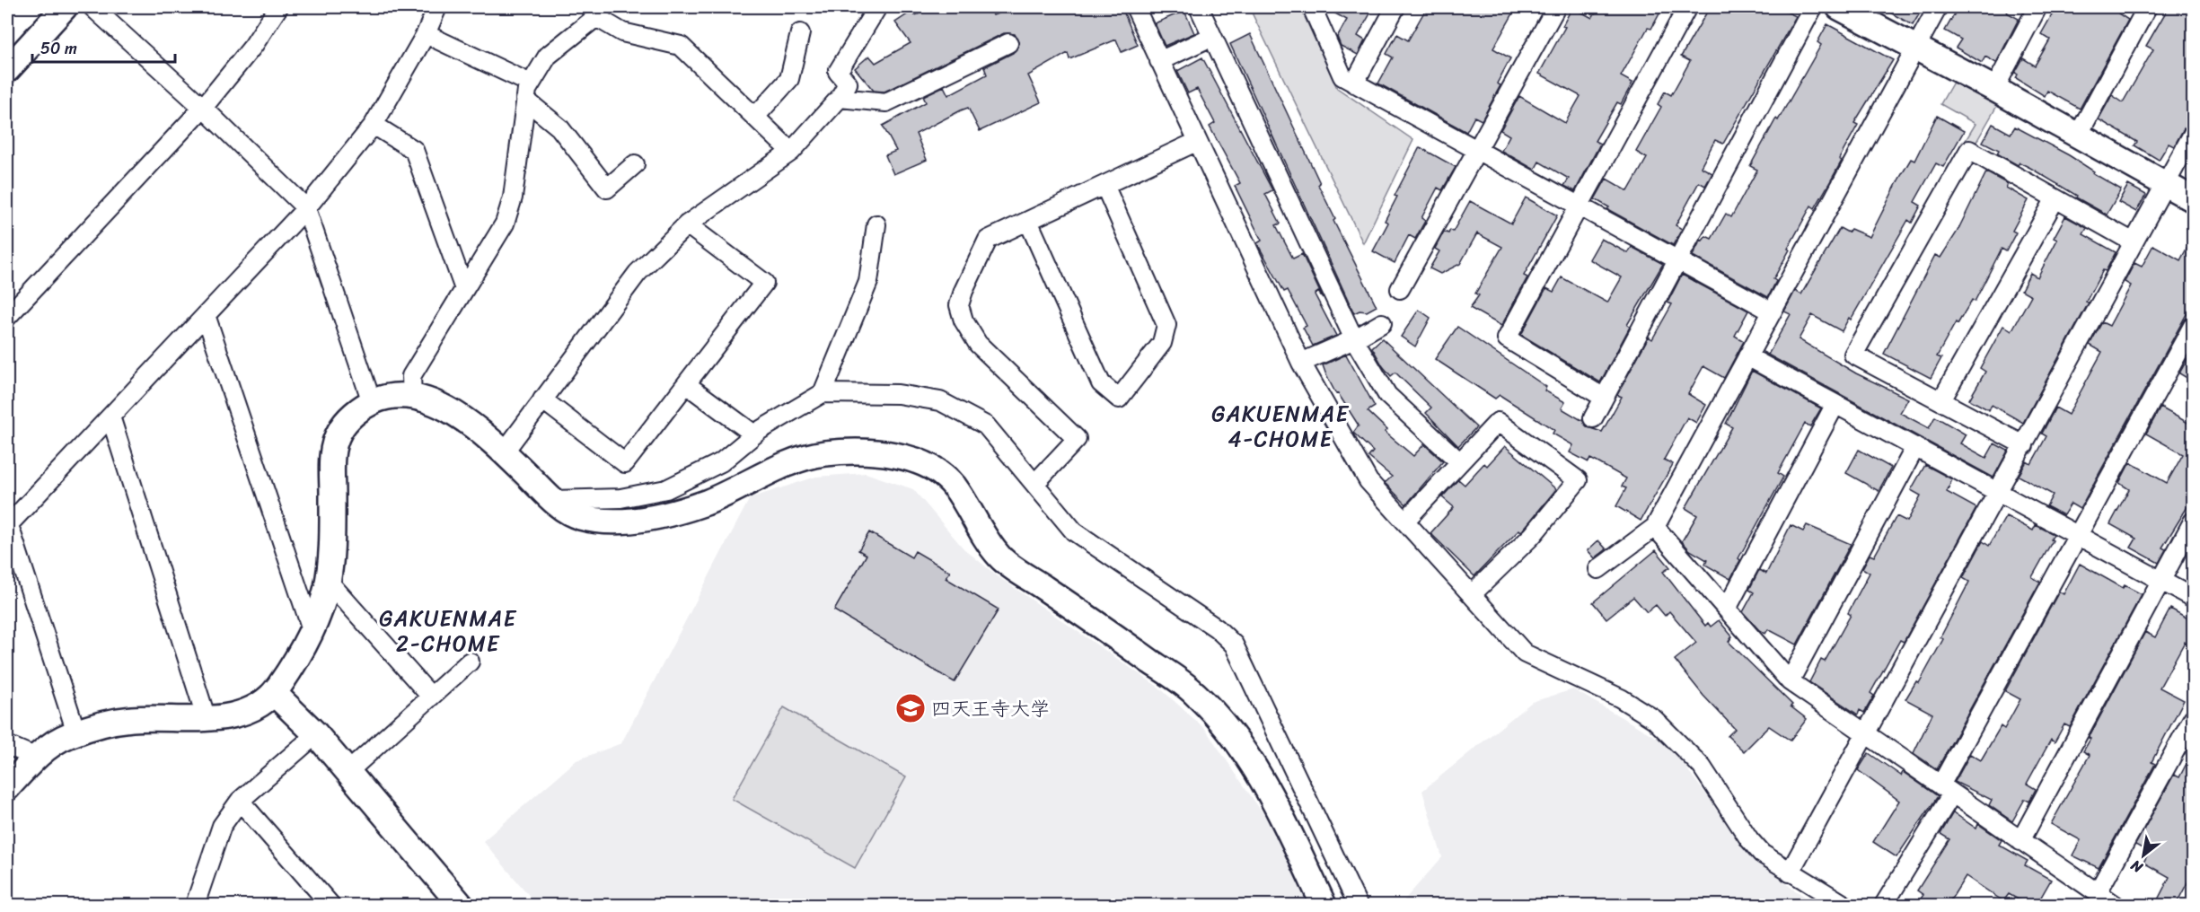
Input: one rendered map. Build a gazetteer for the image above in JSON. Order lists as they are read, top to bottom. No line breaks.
{"districts":["GAKUENMAE 4-CHOME","GAKUENMAE 2-CHOME"],"places":{"school or university":["四天王寺大学"]},"scale_bar":"50 m","north":"bottom left"}
